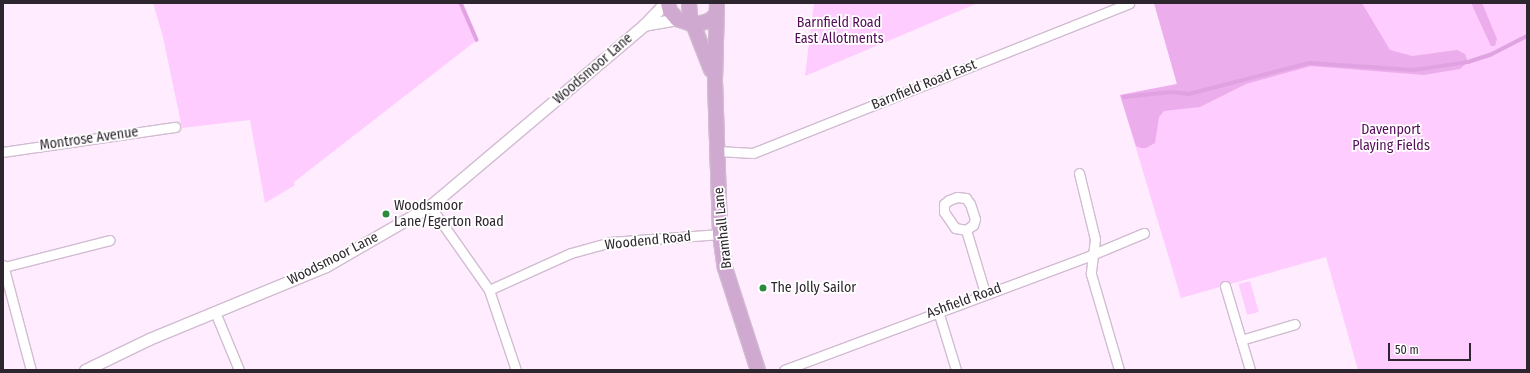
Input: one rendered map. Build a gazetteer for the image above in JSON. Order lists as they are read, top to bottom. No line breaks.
{"streets":{"main road":["Bramhall Lane"],"street":["Woodsmoor Lane","Barnfield Road East","Montrose Avenue","Woodend Road","Ashfield Road"]},"crossings":[["Barnfield Road East","Bramhall Lane"],["Bramhall Lane","Woodend Road"]],"parks":["Barnfield Road East Allotments","Davenport Playing Fields"],"places":["Woodsmoor Lane/Egerton Road","The Jolly Sailor"],"scale_bar":"50 m"}
